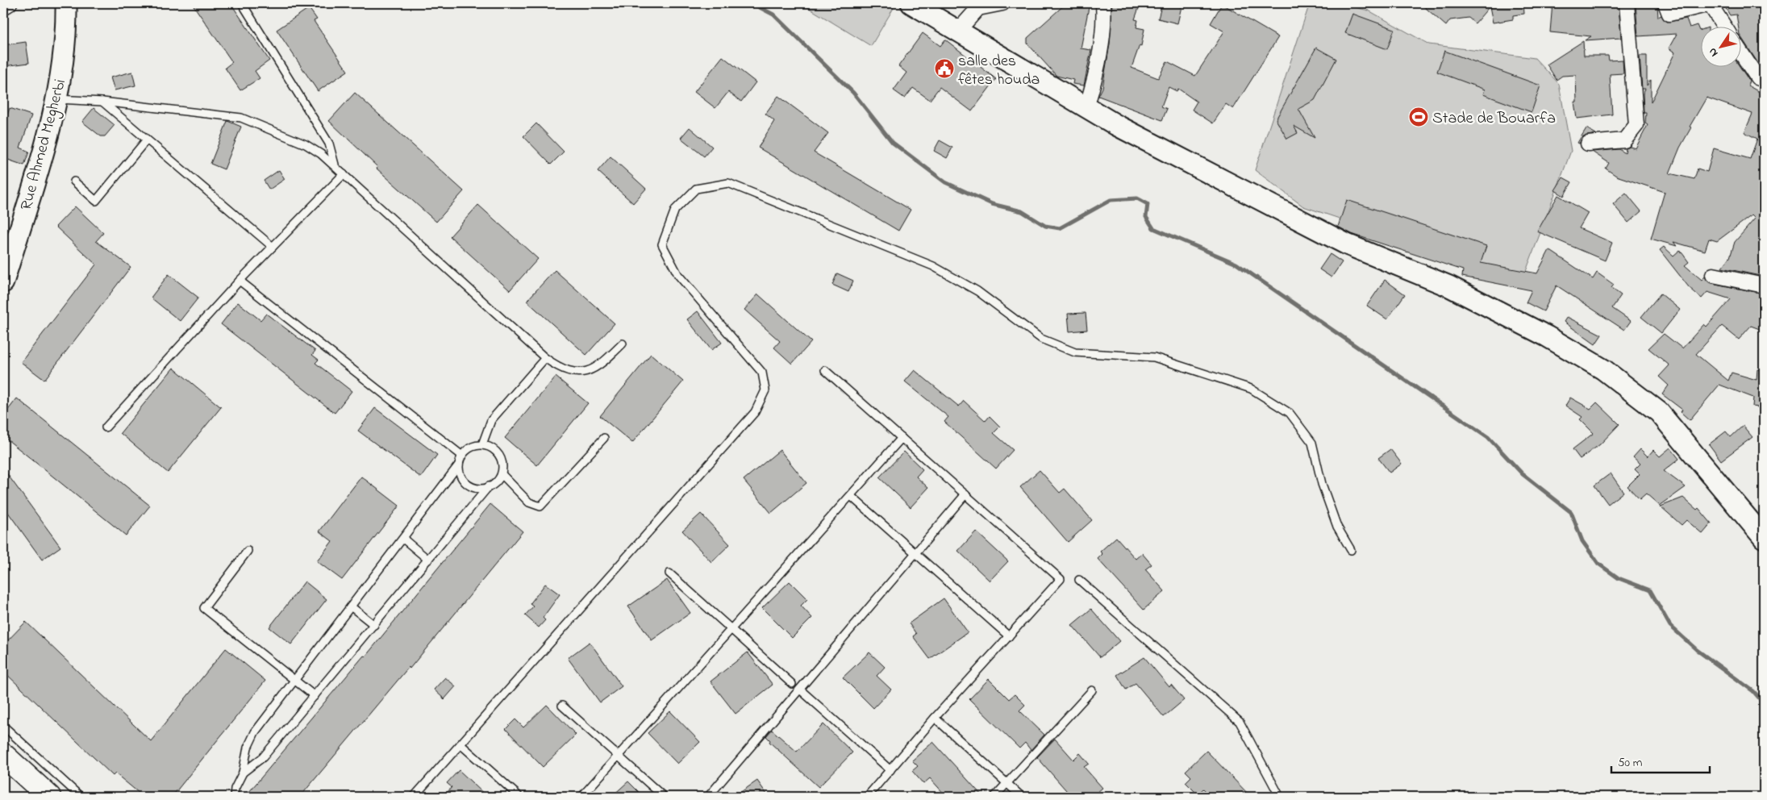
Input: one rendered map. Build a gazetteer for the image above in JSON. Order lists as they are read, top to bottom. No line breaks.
{"streets":{"street":["Rue Ahmed Megherbi"]},"places":{"public building":["salle des fêtes houda"],"sports":["Stade de Bouarfa"]},"scale_bar":"50 m","north":"bottom left"}
